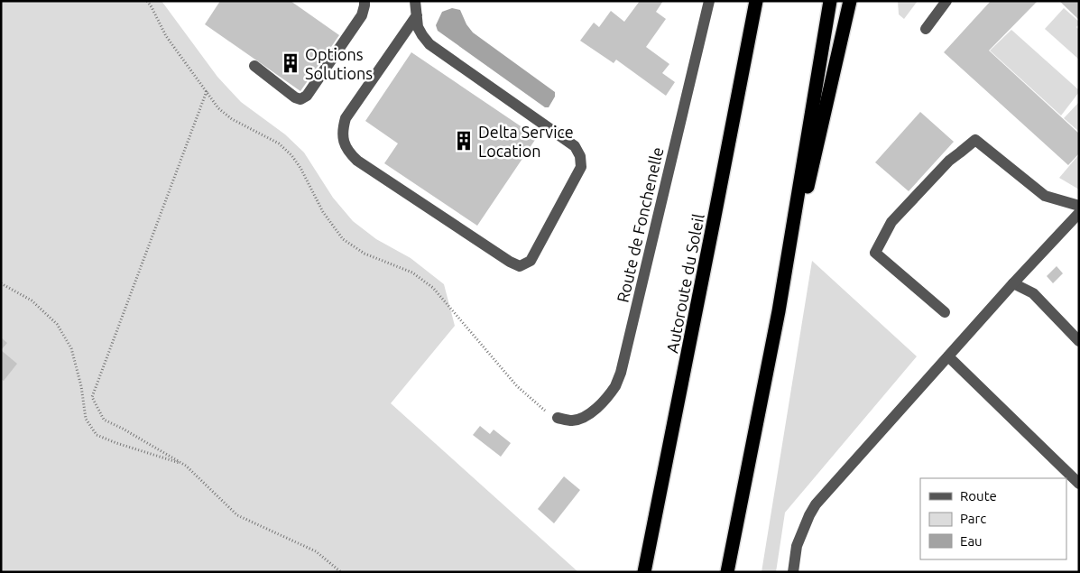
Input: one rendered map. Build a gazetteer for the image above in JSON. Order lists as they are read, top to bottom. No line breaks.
{"streets":{"highway":["Autoroute du Soleil"],"street":["Route de Fonchenelle"]},"places":{"building":["Options Solutions","Delta Service Location"]},"legend":["Route","Parc","Eau"]}
